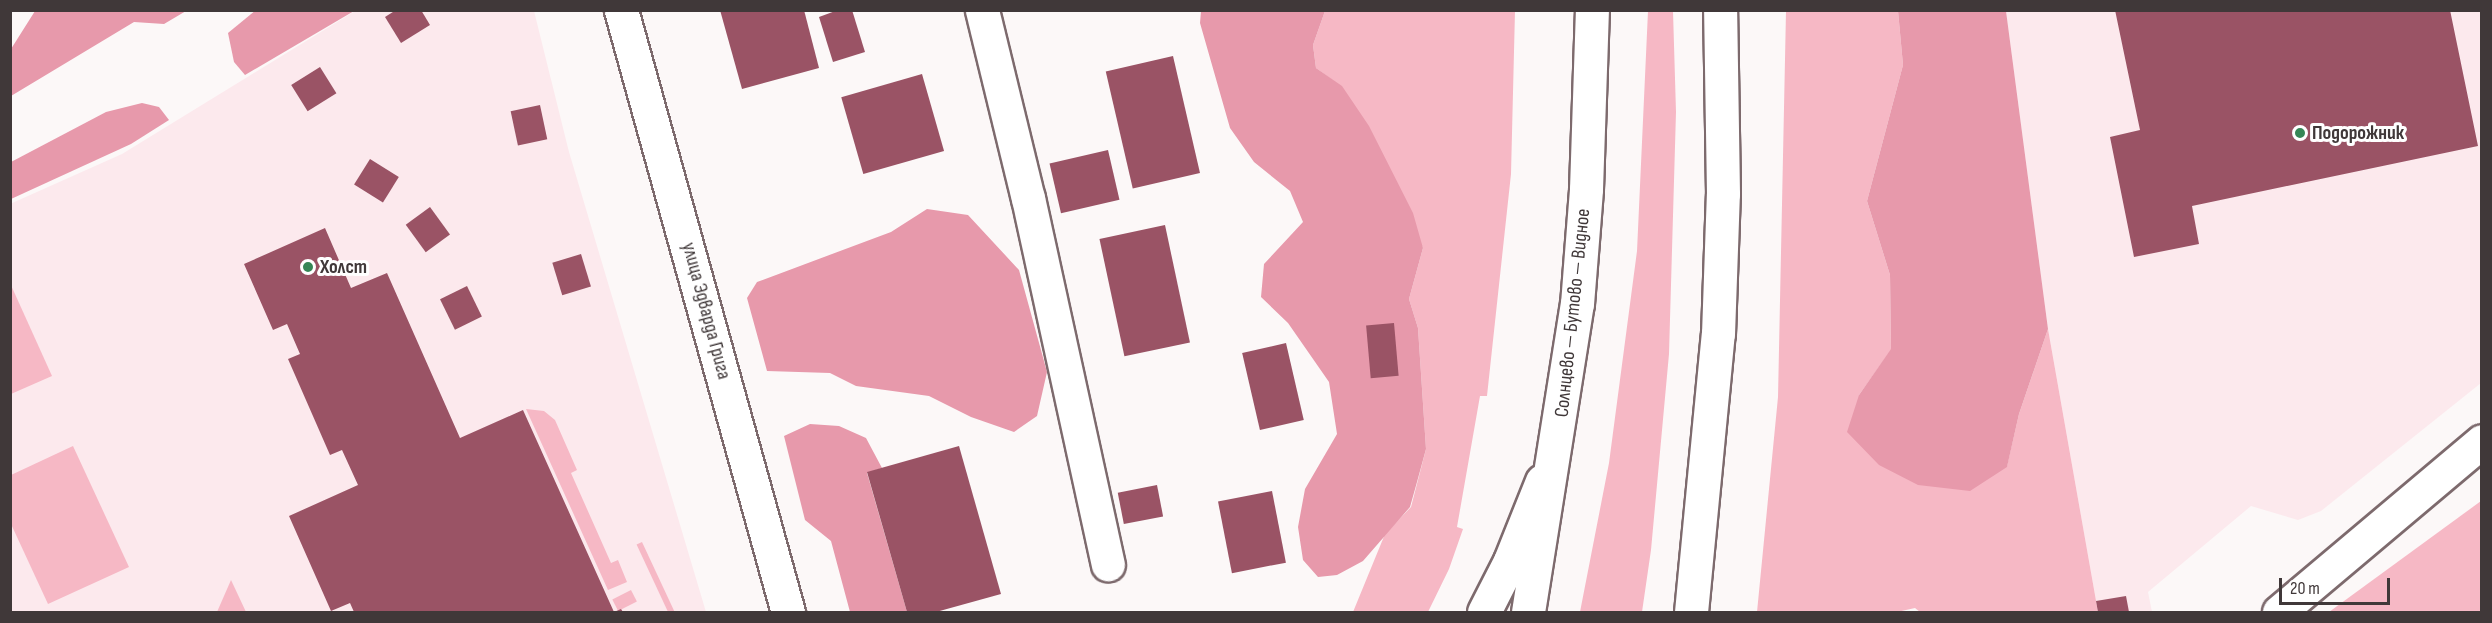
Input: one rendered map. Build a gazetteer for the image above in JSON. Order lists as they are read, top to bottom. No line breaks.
{"streets":{"street":["улица Эдварда Грига","Солнцево — Бутово — Видное"]},"places":["Подорожник","Холст"],"scale_bar":"20 m"}
